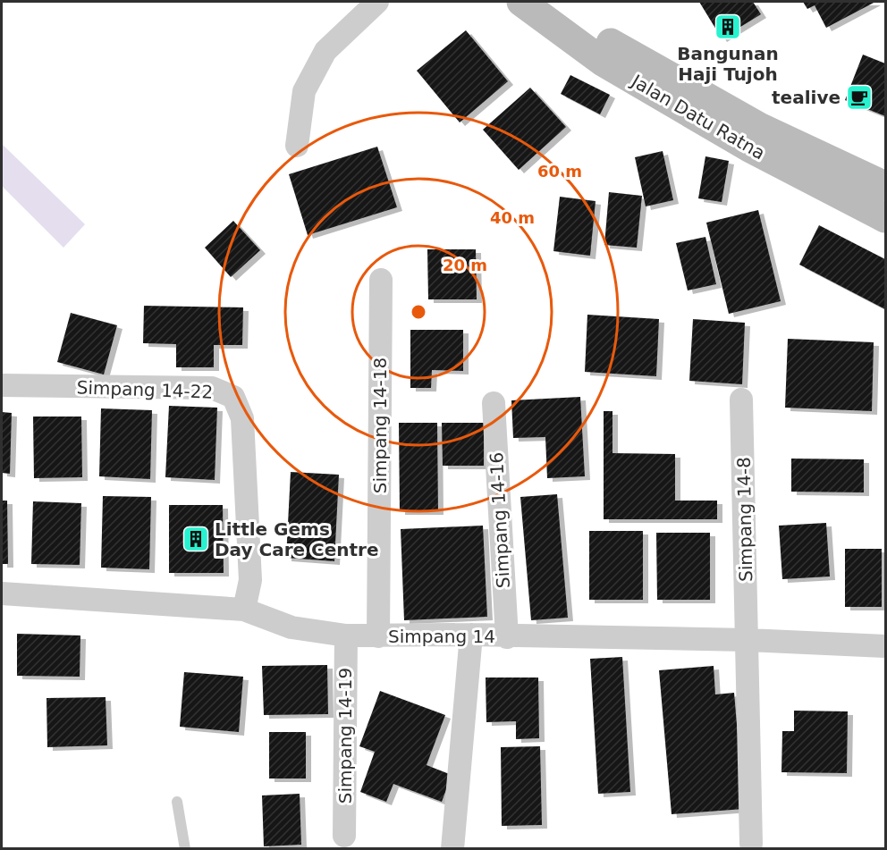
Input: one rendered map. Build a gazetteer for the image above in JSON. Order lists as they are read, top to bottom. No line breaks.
{"streets":{"main road":["Jalan Datu Ratna"],"street":["Simpang 14-22","Simpang 14-18","Simpang 14-8","Simpang 14-16","Simpang 14","Simpang 14-19"]},"crossings":[["Simpang 14-22","Simpang 14"],["Simpang 14-18","Simpang 14"],["Simpang 14-8","Simpang 14"],["Simpang 14-16","Simpang 14"],["Simpang 14","Simpang 14-19"]],"places":{"building":["Bangunan Haji Tujoh","Little Gems Day Care Centre"],"cafe":["tealive"]},"rings":["60 m","40 m","20 m"]}
